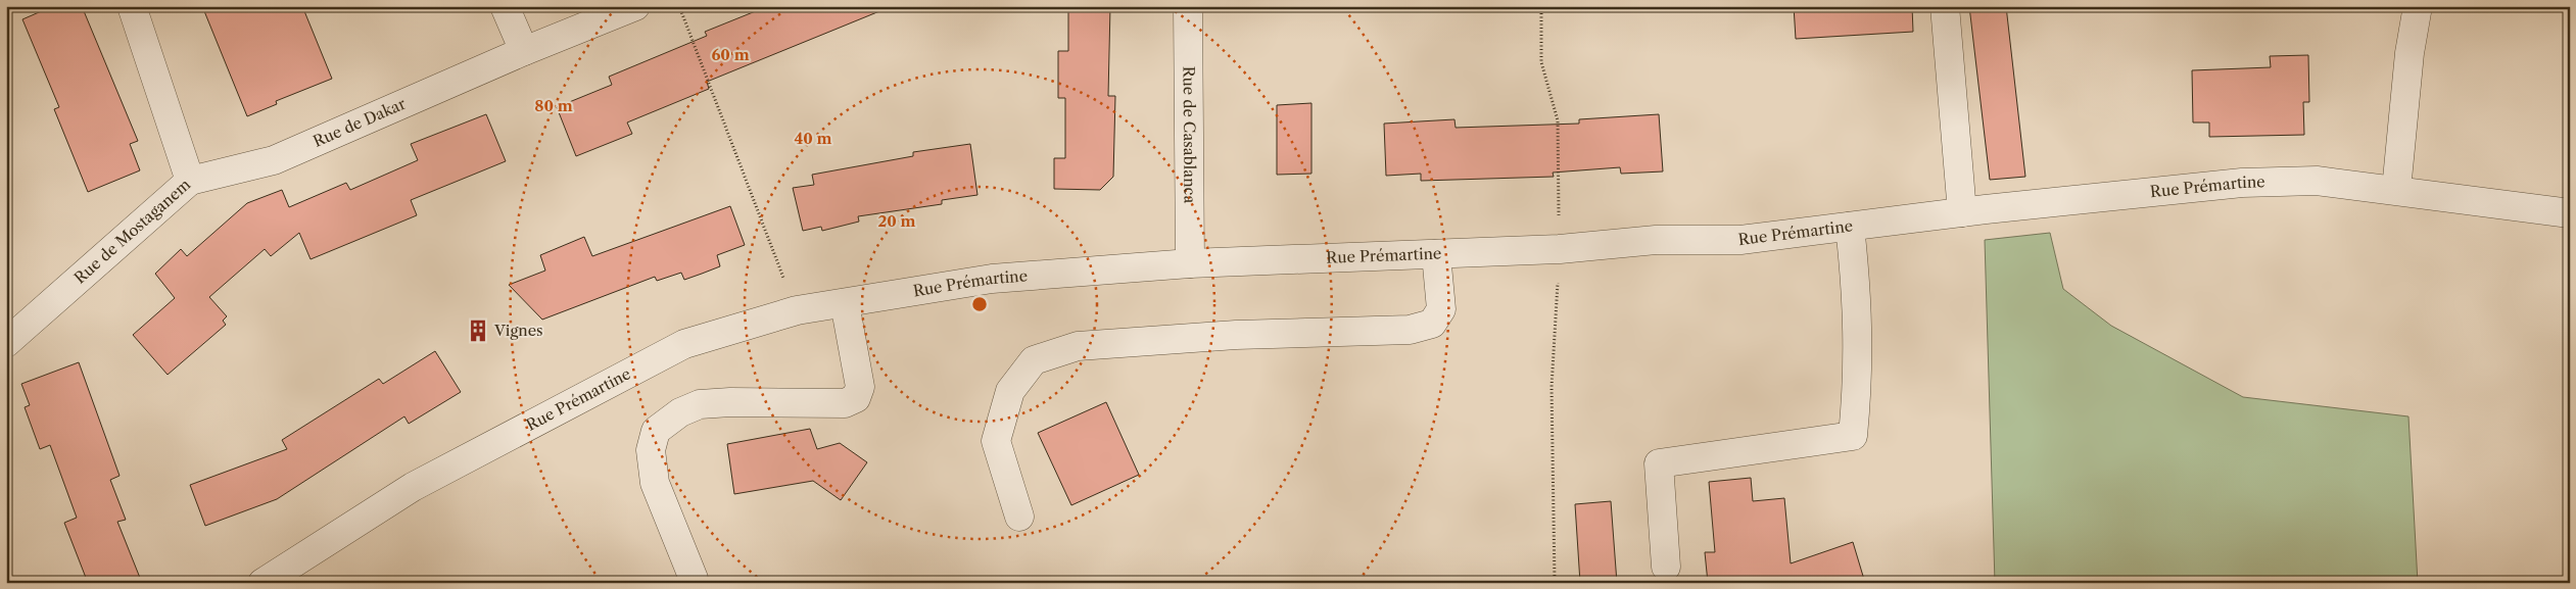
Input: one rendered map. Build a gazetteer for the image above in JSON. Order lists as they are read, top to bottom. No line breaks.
{"streets":{"street":["Rue de Dakar","Rue de Casablanca","Rue Prémartine","Rue de Mostaganem"]},"crossings":[["Rue de Dakar","Rue de Mostaganem"],["Rue de Casablanca","Rue Prémartine"]],"places":{"building":["Vignes"]},"rings":["60 m","80 m","40 m","20 m"]}
